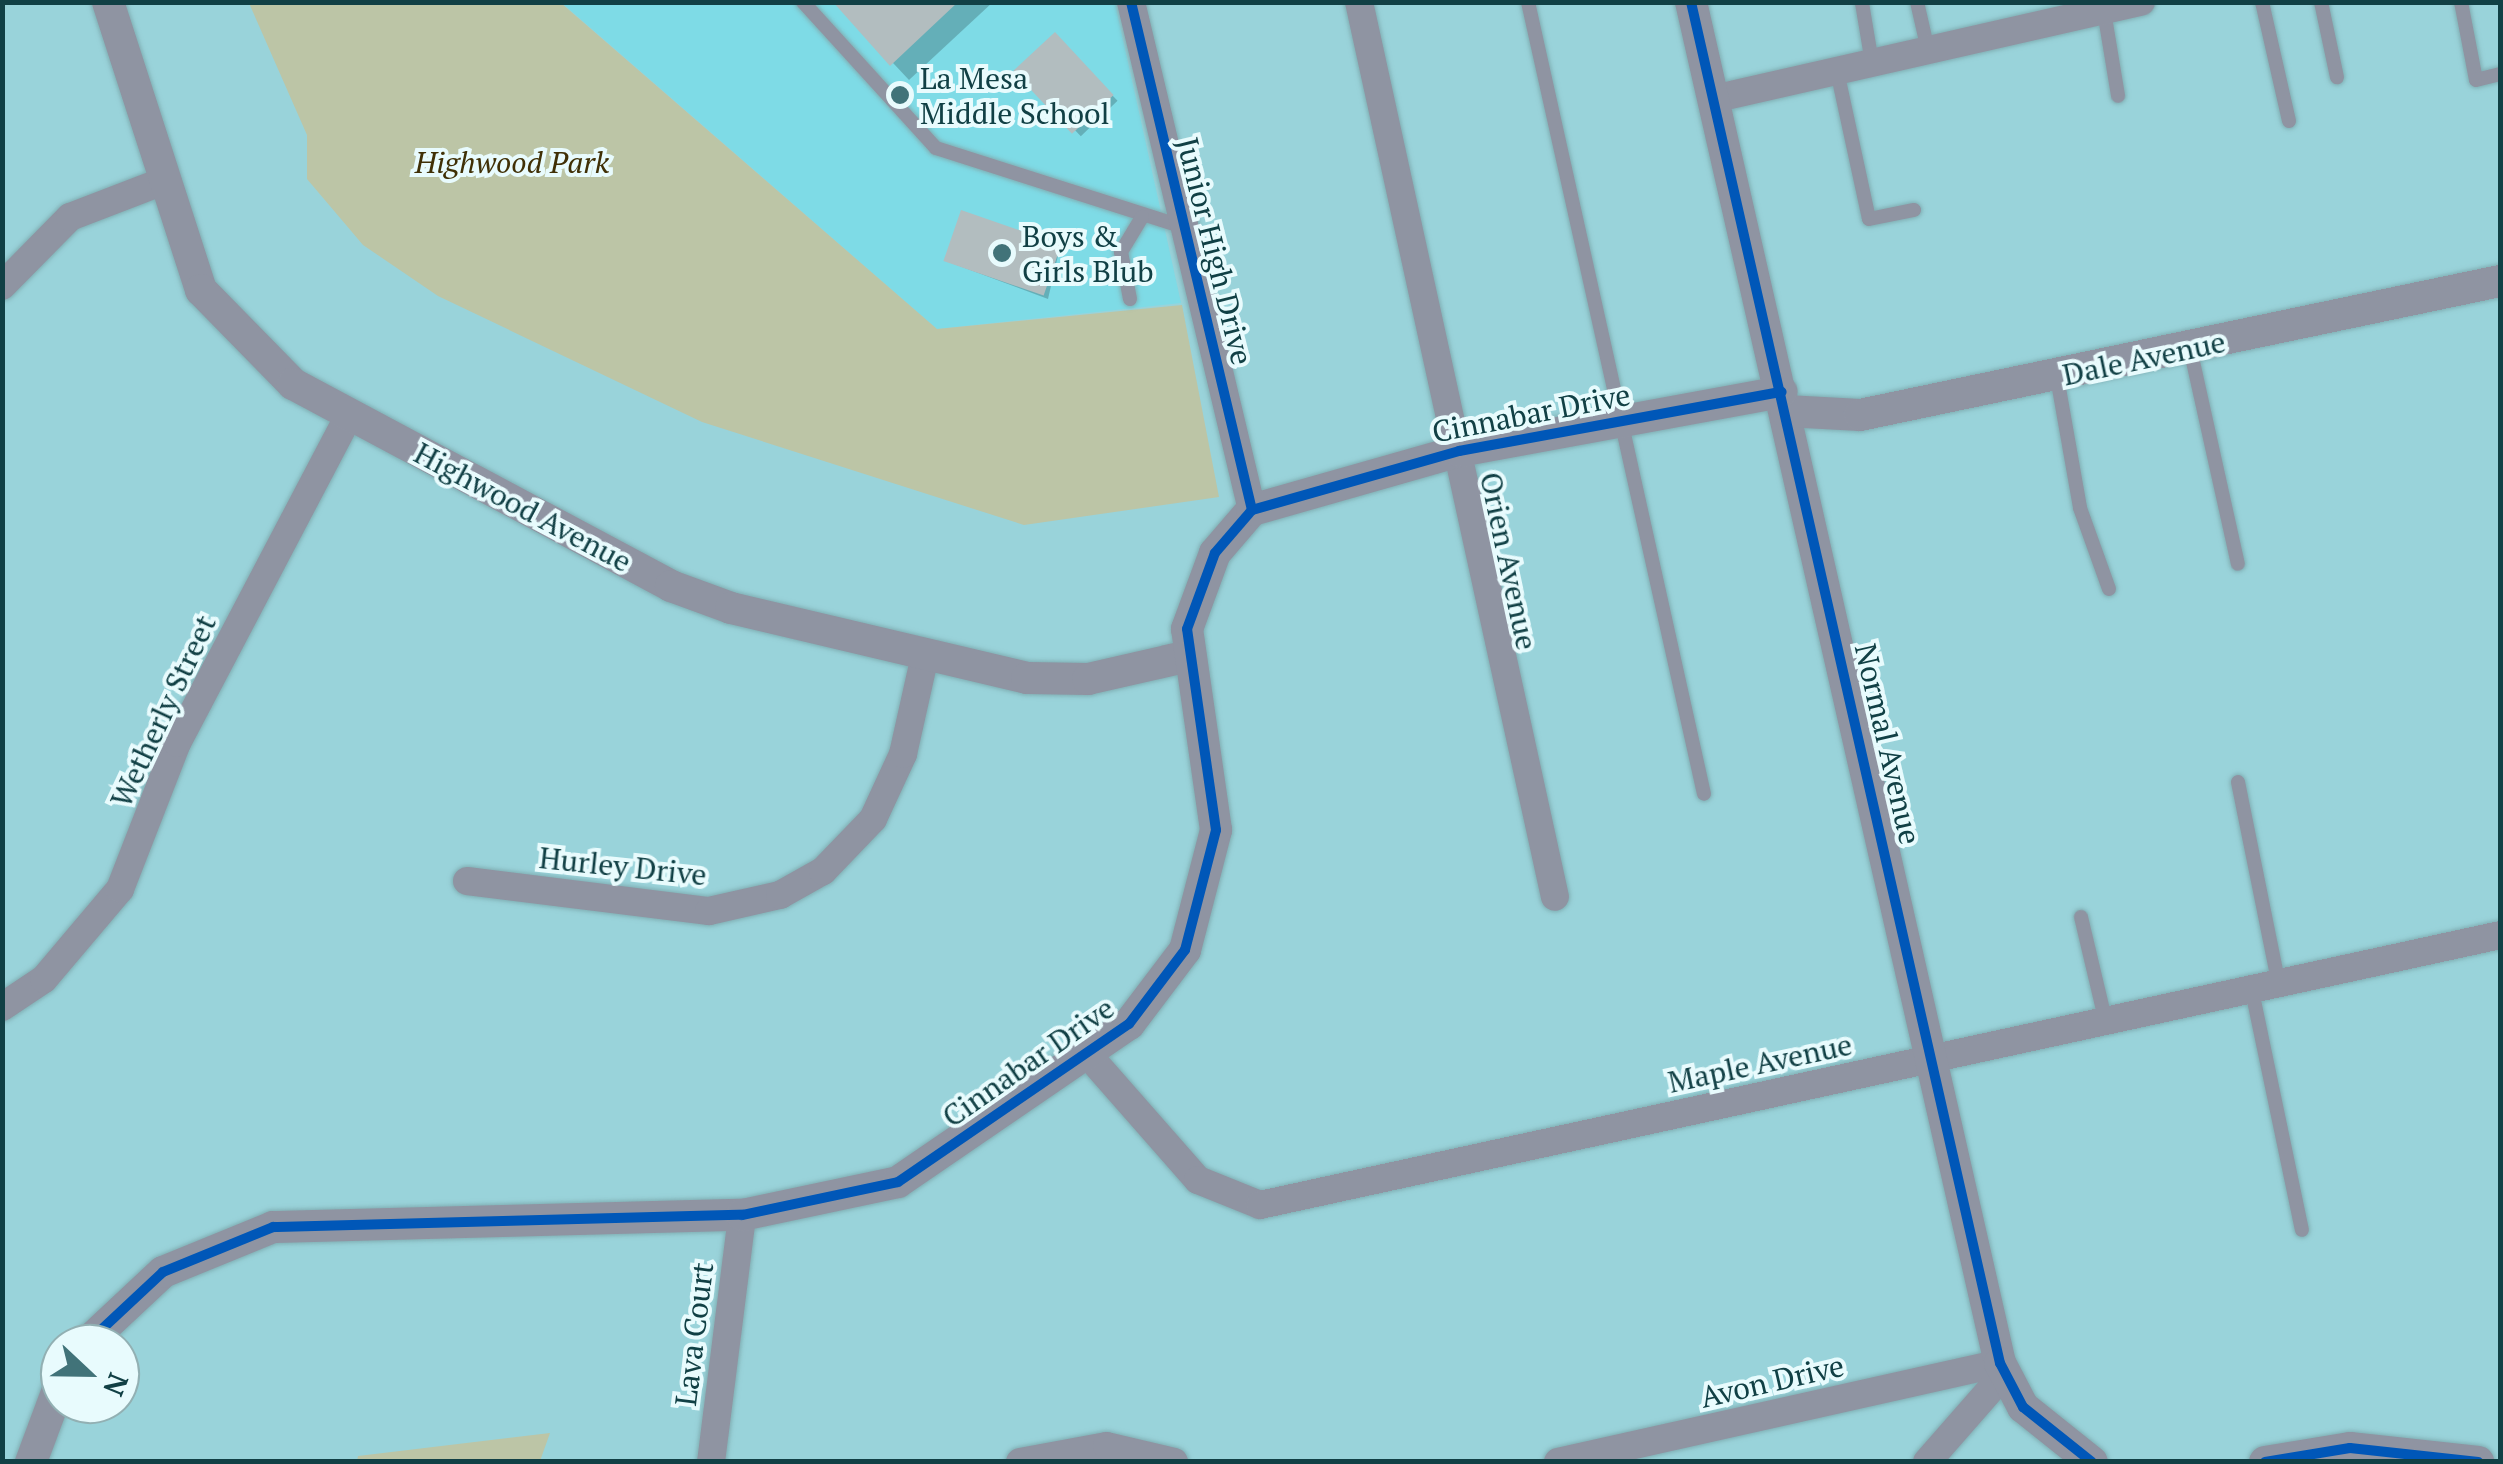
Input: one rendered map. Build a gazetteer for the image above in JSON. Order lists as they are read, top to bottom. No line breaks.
{"streets":{"street":["Junior High Drive","Dale Avenue","Cinnabar Drive","Highwood Avenue","Orien Avenue","Wetherly Street","Normal Avenue","Hurley Drive","Maple Avenue","Lava Court","Avon Drive"]},"crossings":[["Junior High Drive","Cinnabar Drive"],["Dale Avenue","Cinnabar Drive"],["Dale Avenue","Normal Avenue"],["Cinnabar Drive","Highwood Avenue"],["Cinnabar Drive","Orien Avenue"],["Cinnabar Drive","Normal Avenue"],["Cinnabar Drive","Maple Avenue"],["Cinnabar Drive","Lava Court"],["Highwood Avenue","Wetherly Street"],["Highwood Avenue","Hurley Drive"],["Normal Avenue","Maple Avenue"],["Normal Avenue","Avon Drive"]],"parks":["Highwood Park"],"places":["La Mesa Middle School","Boys & Girls Blub"],"north":"right"}
